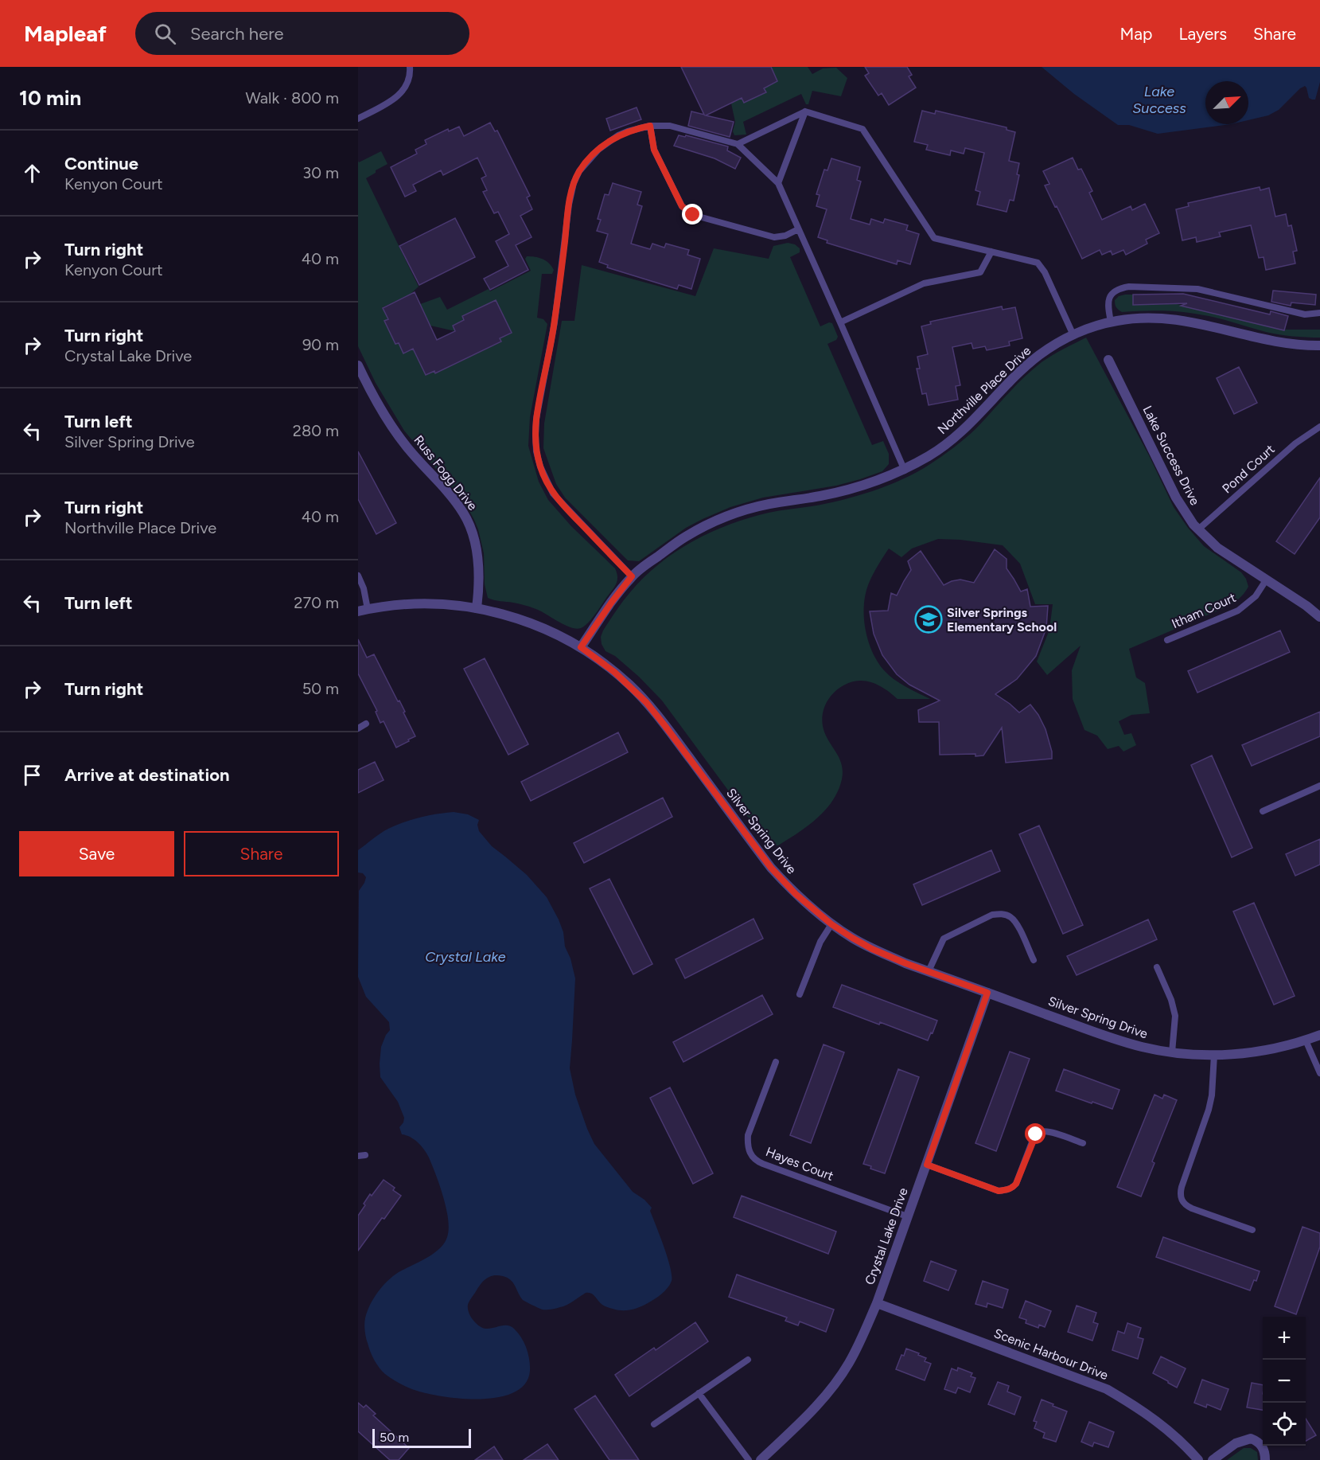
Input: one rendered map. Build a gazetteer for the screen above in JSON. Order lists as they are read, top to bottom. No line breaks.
{"streets":{"street":["Northville Place Drive","Lake Success Drive","Russ Fogg Drive","Silver Spring Drive","Crystal Lake Drive","Scenic Harbour Drive"],"lane":["Pond Court","Itham Court","Hayes Court"]},"crossings":[["Northville Place Drive","Silver Spring Drive"],["Lake Success Drive","Pond Court"],["Lake Success Drive","Itham Court"],["Russ Fogg Drive","Silver Spring Drive"],["Silver Spring Drive","Crystal Lake Drive"],["Hayes Court","Crystal Lake Drive"],["Crystal Lake Drive","Scenic Harbour Drive"]],"water":["Lake Success","Crystal Lake"],"places":{"school or university":["Silver Springs Elementary School"]},"scale_bar":"50 m","north":"top right","page":{"header":"Mapleaf","search":"Search here","nav":["Map","Layers","Share"],"heading":["10 min","Walk · 800 m"],"list":[["Continue","Kenyon Court","30 m"],["Turn right","Kenyon Court","40 m"],["Turn right","Crystal Lake Drive","90 m"],["Turn left","Silver Spring Drive","280 m"],["Turn right","Northville Place Drive","40 m"],["Turn left","270 m"],["Turn right","50 m"],"Arrive at destination"],"buttons":["Save","Share"],"map_buttons":["+","−"],"scale":"50 m"}}
